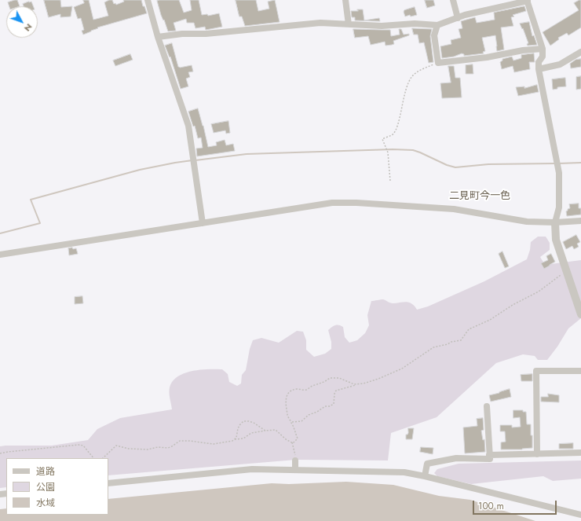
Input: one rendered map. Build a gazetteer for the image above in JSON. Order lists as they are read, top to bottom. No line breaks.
{"districts":["二見町今一色"],"legend":["道路","公園","水域"],"scale_bar":"100 m","north":"bottom right"}
